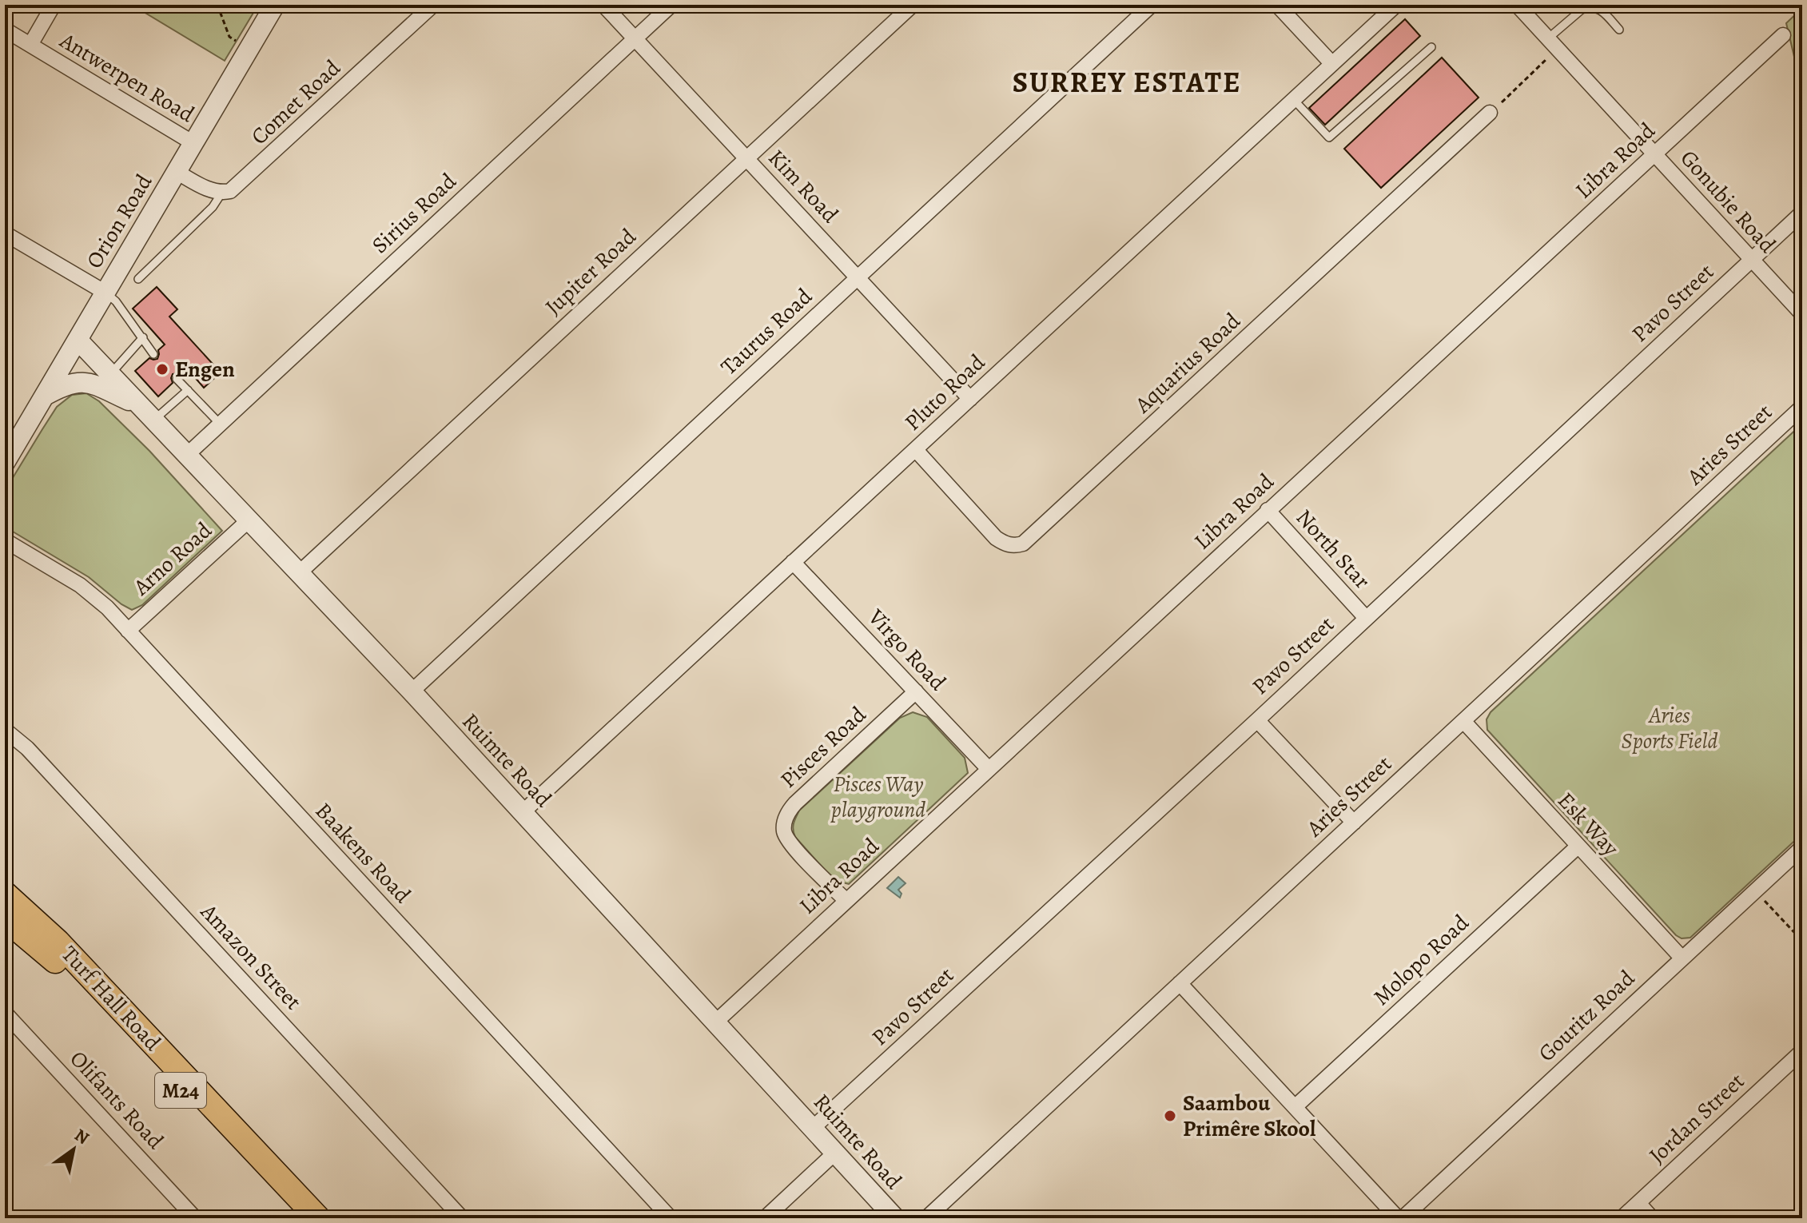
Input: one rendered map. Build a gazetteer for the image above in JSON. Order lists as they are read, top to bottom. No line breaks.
{"streets":{"main road":["Turf Hall Road","M24"],"street":["Antwerpen Road","Comet Road","Libra Road","Kim Road","Gonubie Road","Sirius Road","Orion Road","Jupiter Road","Pavo Street","Taurus Road","Aquarius Road","Pluto Road","Aries Street","North Star","Arno Road","Virgo Road","Pisces Road","Ruimte Road","Esk Way","Baakens Road","Amazon Street","Molopo Road","Gouritz Road","Olifants Road","Jordan Street"]},"crossings":[["Antwerpen Road","Orion Road"],["Libra Road","Gonubie Road"],["Libra Road","North Star"],["Libra Road","Virgo Road"],["Libra Road","Pisces Road"],["Libra Road","Ruimte Road"],["Kim Road","Sirius Road"],["Kim Road","Jupiter Road"],["Kim Road","Taurus Road"],["Kim Road","Pluto Road"],["Gonubie Road","Pavo Street"],["Sirius Road","Ruimte Road"],["Orion Road","Ruimte Road"],["Jupiter Road","Ruimte Road"],["Pavo Street","North Star"],["Pavo Street","Ruimte Road"],["Taurus Road","Ruimte Road"],["Aquarius Road","Pluto Road"],["Pluto Road","Virgo Road"],["Pluto Road","Ruimte Road"],["Aries Street","Esk Way"],["Arno Road","Ruimte Road"],["Arno Road","Baakens Road"],["Virgo Road","Pisces Road"],["Esk Way","Molopo Road"],["Esk Way","Gouritz Road"]],"districts":["SURREY ESTATE"],"parks":["Aries Sports Field","Pisces Way playground"],"places":["Engen","Saambou Primêre Skool"],"north":"top right"}
